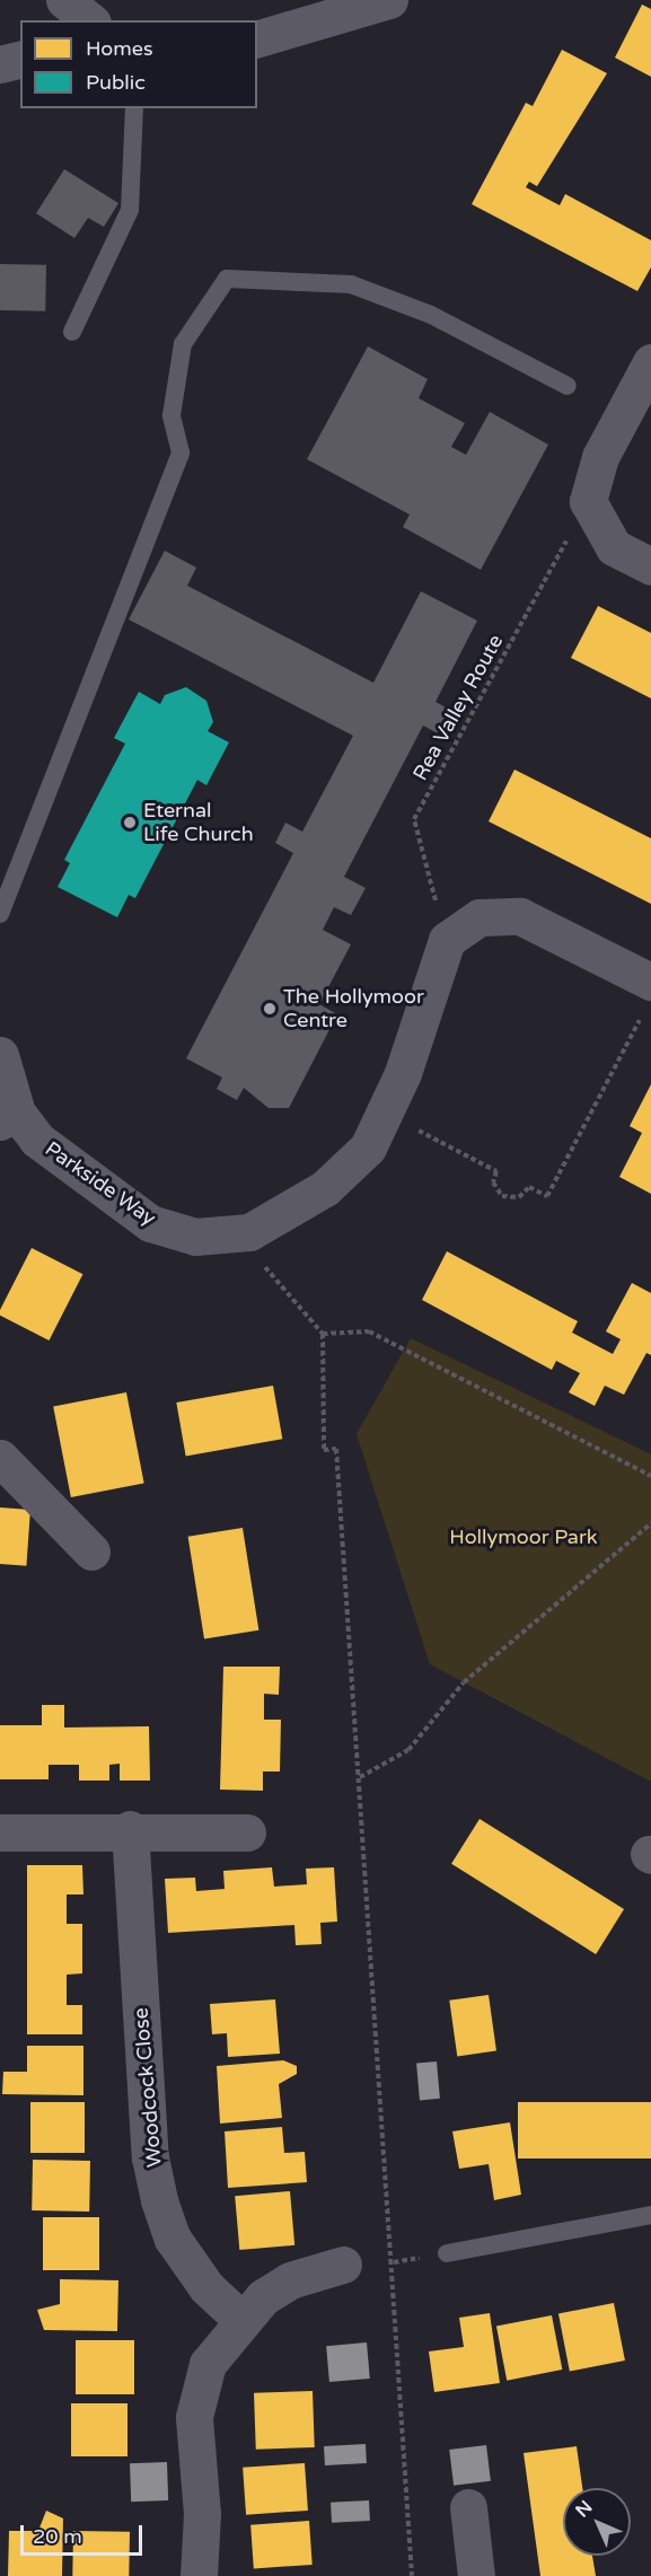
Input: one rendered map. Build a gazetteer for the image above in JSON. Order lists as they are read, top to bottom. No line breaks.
{"streets":{"street":["Parkside Way","Woodcock Close"],"path":["Rea Valley Route"]},"crossings":[["Rea Valley Route","Parkside Way"]],"parks":["Hollymoor Park"],"places":["Eternal Life Church","The Hollymoor Centre"],"legend":["Homes","Public"],"scale_bar":"20 m","north":"top left"}
